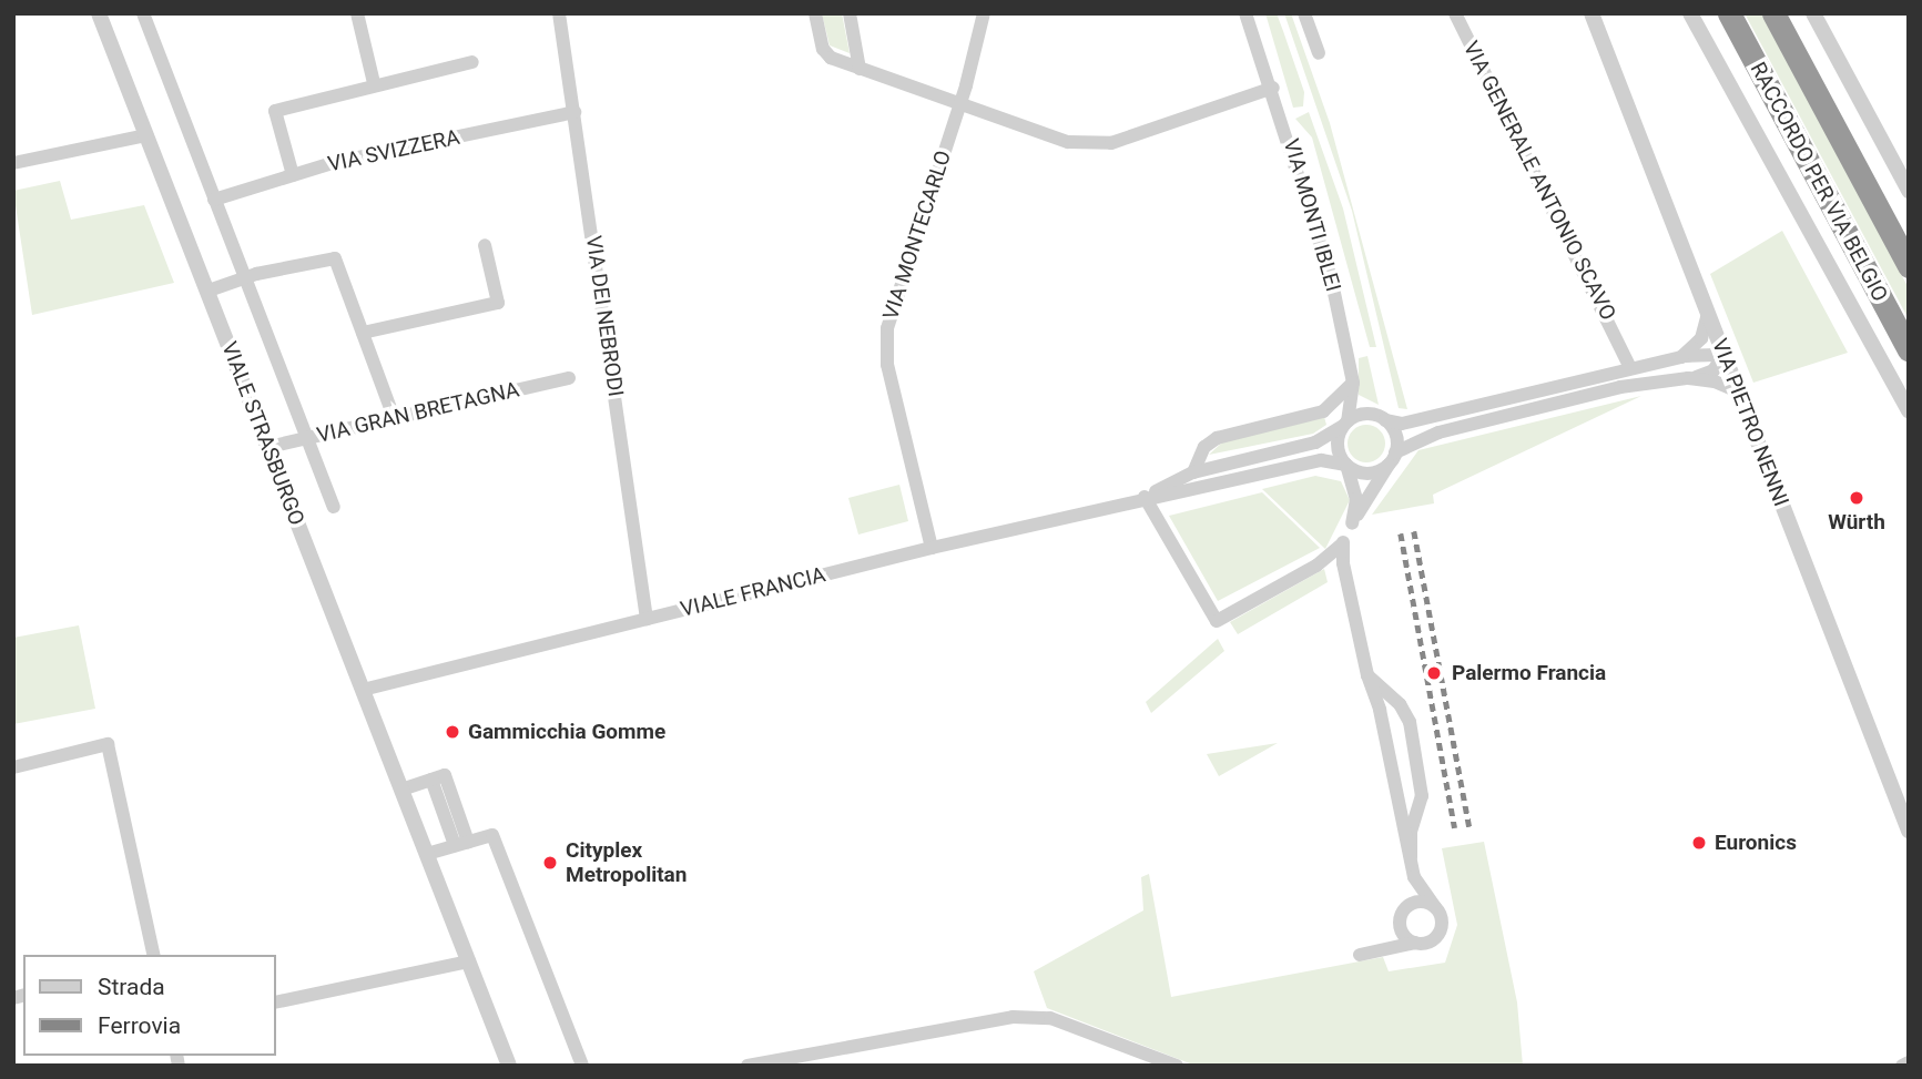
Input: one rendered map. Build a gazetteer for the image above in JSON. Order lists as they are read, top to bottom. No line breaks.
{"streets":{"highway":["RACCORDO PER VIA BELGIO"],"street":["VIA SVIZZERA","VIA GENERALE ANTONIO SCAVO","VIA MONTI IBLEI","VIA MONTECARLO","VIA DEI NEBRODI","VIA GRAN BRETAGNA","VIA PIETRO NENNI","VIALE STRASBURGO","VIALE FRANCIA"]},"crossings":[["VIA SVIZZERA","VIA DEI NEBRODI"],["VIA SVIZZERA","VIALE STRASBURGO"],["VIA MONTI IBLEI","VIALE FRANCIA"],["VIA MONTECARLO","VIALE FRANCIA"],["VIA DEI NEBRODI","VIALE FRANCIA"],["VIA GRAN BRETAGNA","VIALE STRASBURGO"],["VIALE STRASBURGO","VIALE FRANCIA"]],"places":["Würth","Palermo Francia","Gammicchia Gomme","Euronics","Cityplex Metropolitan"],"legend":["Strada","Ferrovia"]}
